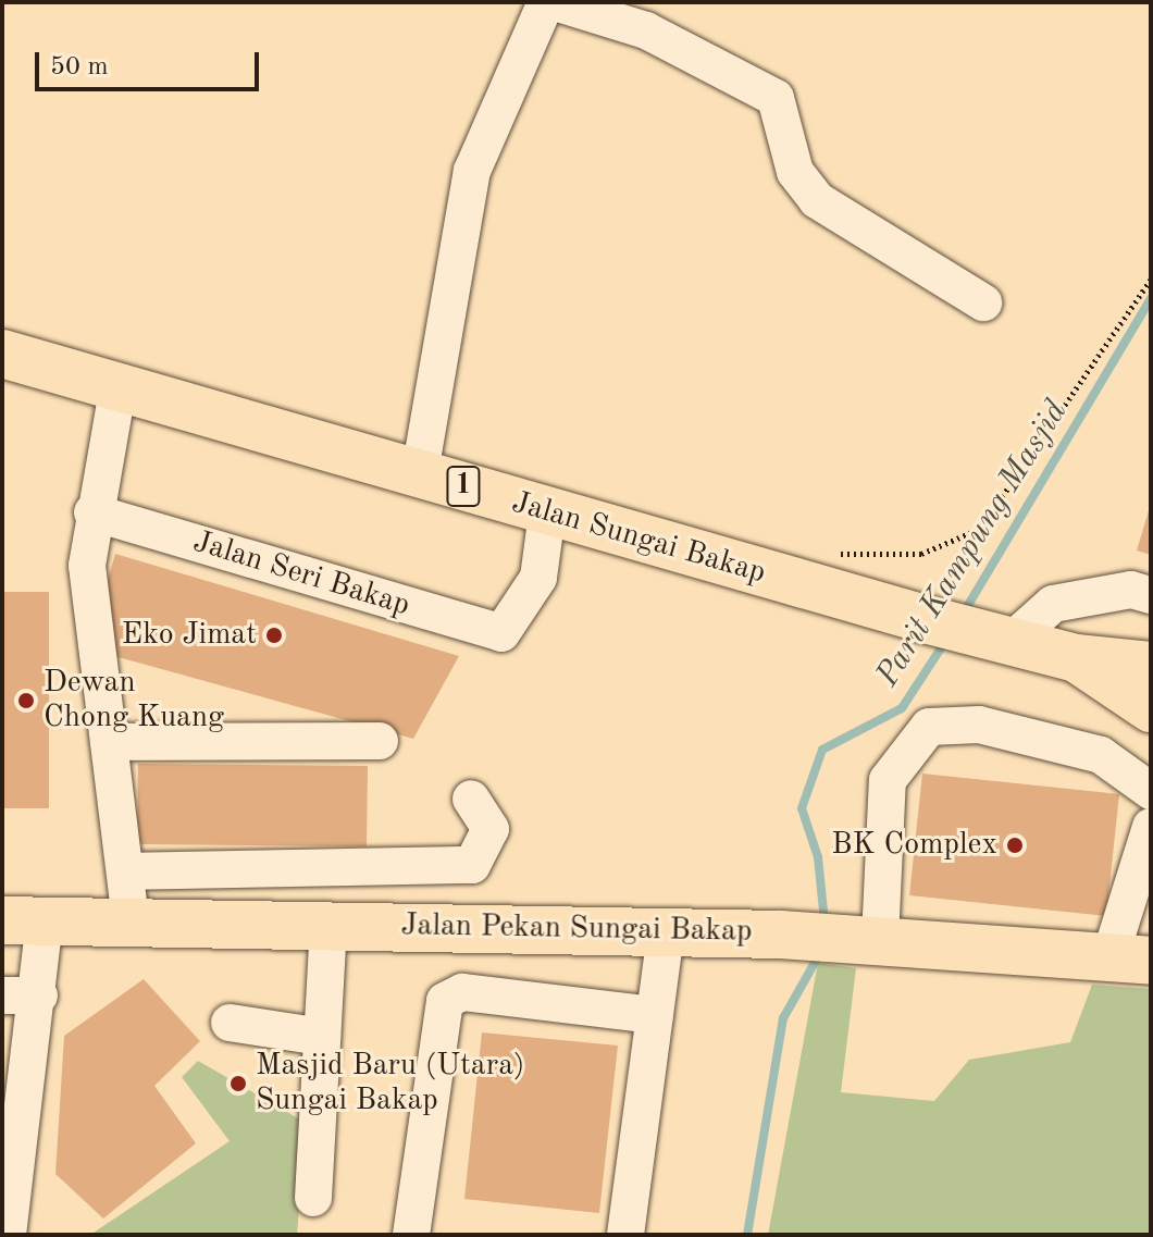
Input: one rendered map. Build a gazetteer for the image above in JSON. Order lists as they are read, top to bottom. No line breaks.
{"streets":{"main road":["1","Jalan Sungai Bakap","Jalan Pekan Sungai Bakap"],"street":["Jalan Seri Bakap"]},"crossings":[["Jalan Sungai Bakap","Jalan Seri Bakap"]],"water":["Parit Kampung Masjid"],"places":["Eko Jimat","Dewan Chong Kuang","BK Complex","Masjid Baru (Utara) Sungai Bakap"],"scale_bar":"50 m"}
